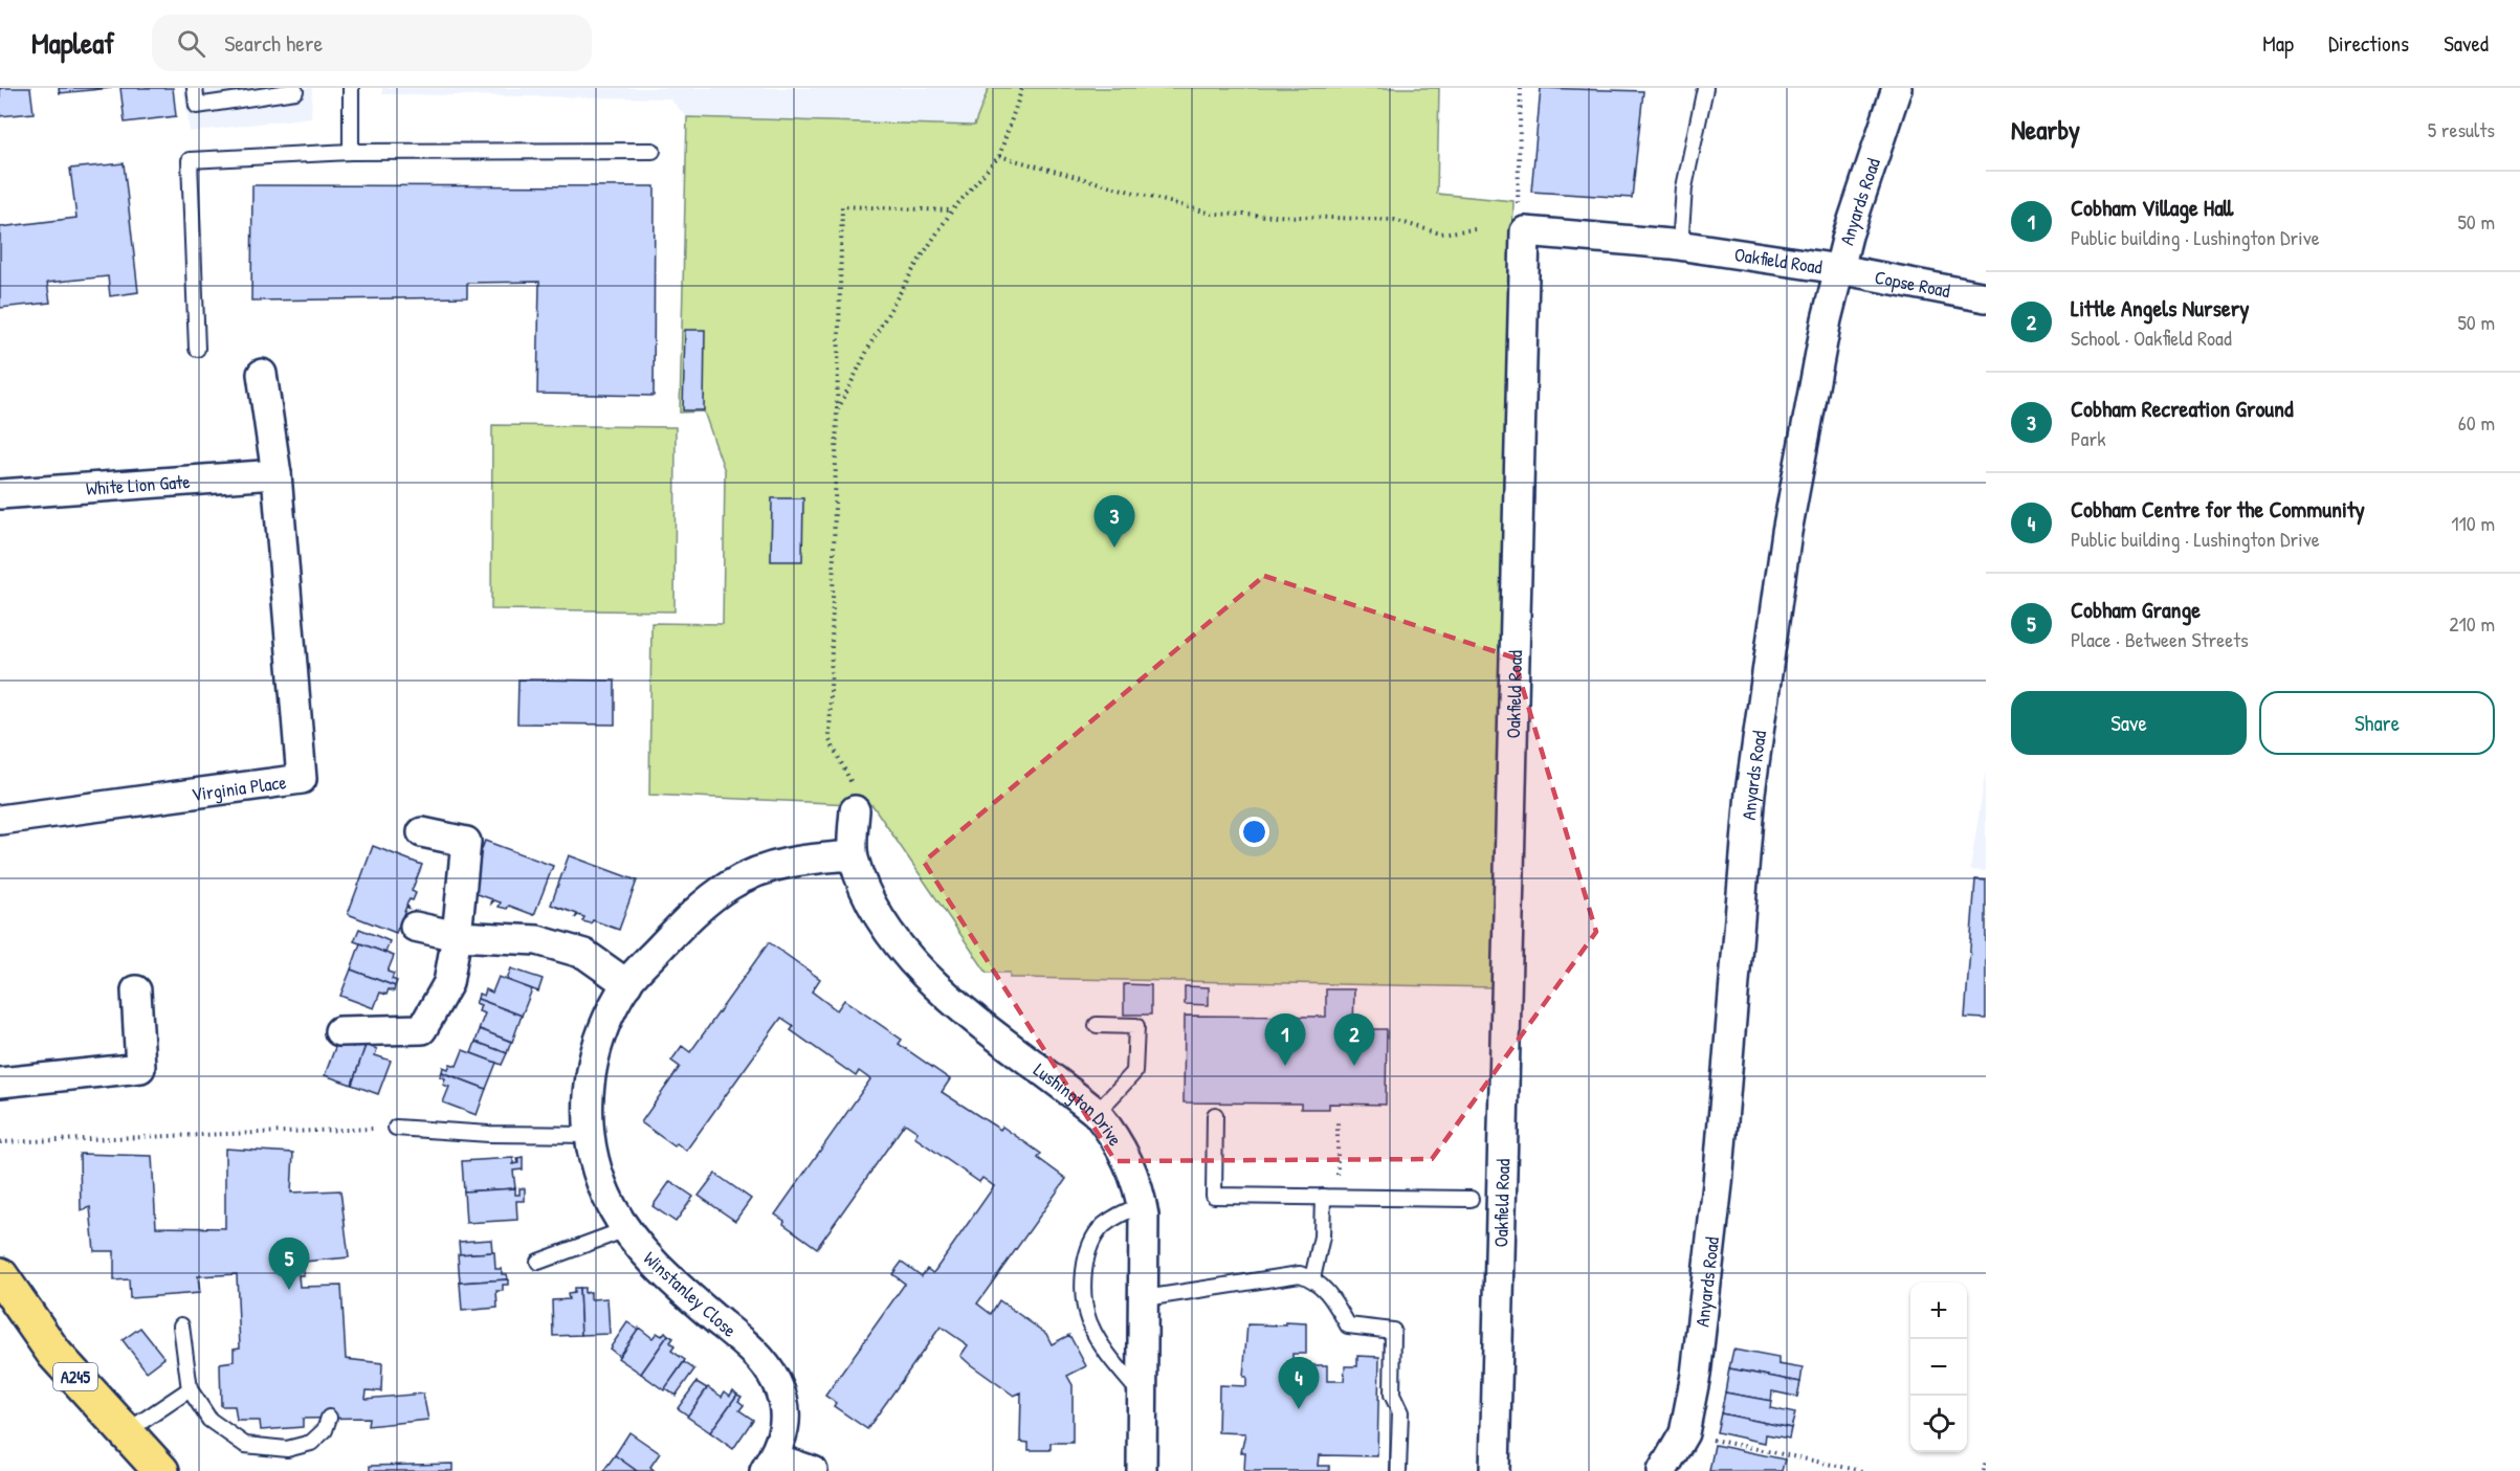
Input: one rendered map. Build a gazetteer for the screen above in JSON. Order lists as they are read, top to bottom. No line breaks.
{"streets":{"main road":["A245"],"street":["Anyards Road","Oakfield Road","Copse Road","White Lion Gate","Virginia Place","Lushington Drive","Winstanley Close"]},"crossings":[["Anyards Road","Oakfield Road"],["Anyards Road","Copse Road"],["Oakfield Road","Copse Road"],["White Lion Gate","Virginia Place"],["Lushington Drive","Winstanley Close"]],"page":{"header":"Mapleaf","search":"Search here","nav":["Map","Directions","Saved"],"heading":["Nearby","5 results"],"list":[{"mark":"1","name":"Cobham Village Hall","note":"Public building · Lushington Drive","value":"50 m"},{"mark":"2","name":"Little Angels Nursery","note":"School · Oakfield Road","value":"50 m"},{"mark":"3","name":"Cobham Recreation Ground","note":"Park","value":"60 m"},{"mark":"4","name":"Cobham Centre for the Community","note":"Public building · Lushington Drive","value":"110 m"},{"mark":"5","name":"Cobham Grange","note":"Place · Between Streets","value":"210 m"}],"pins":["3","1","2","5","4"],"buttons":["Save","Share"],"map_buttons":["+","−"]}}
